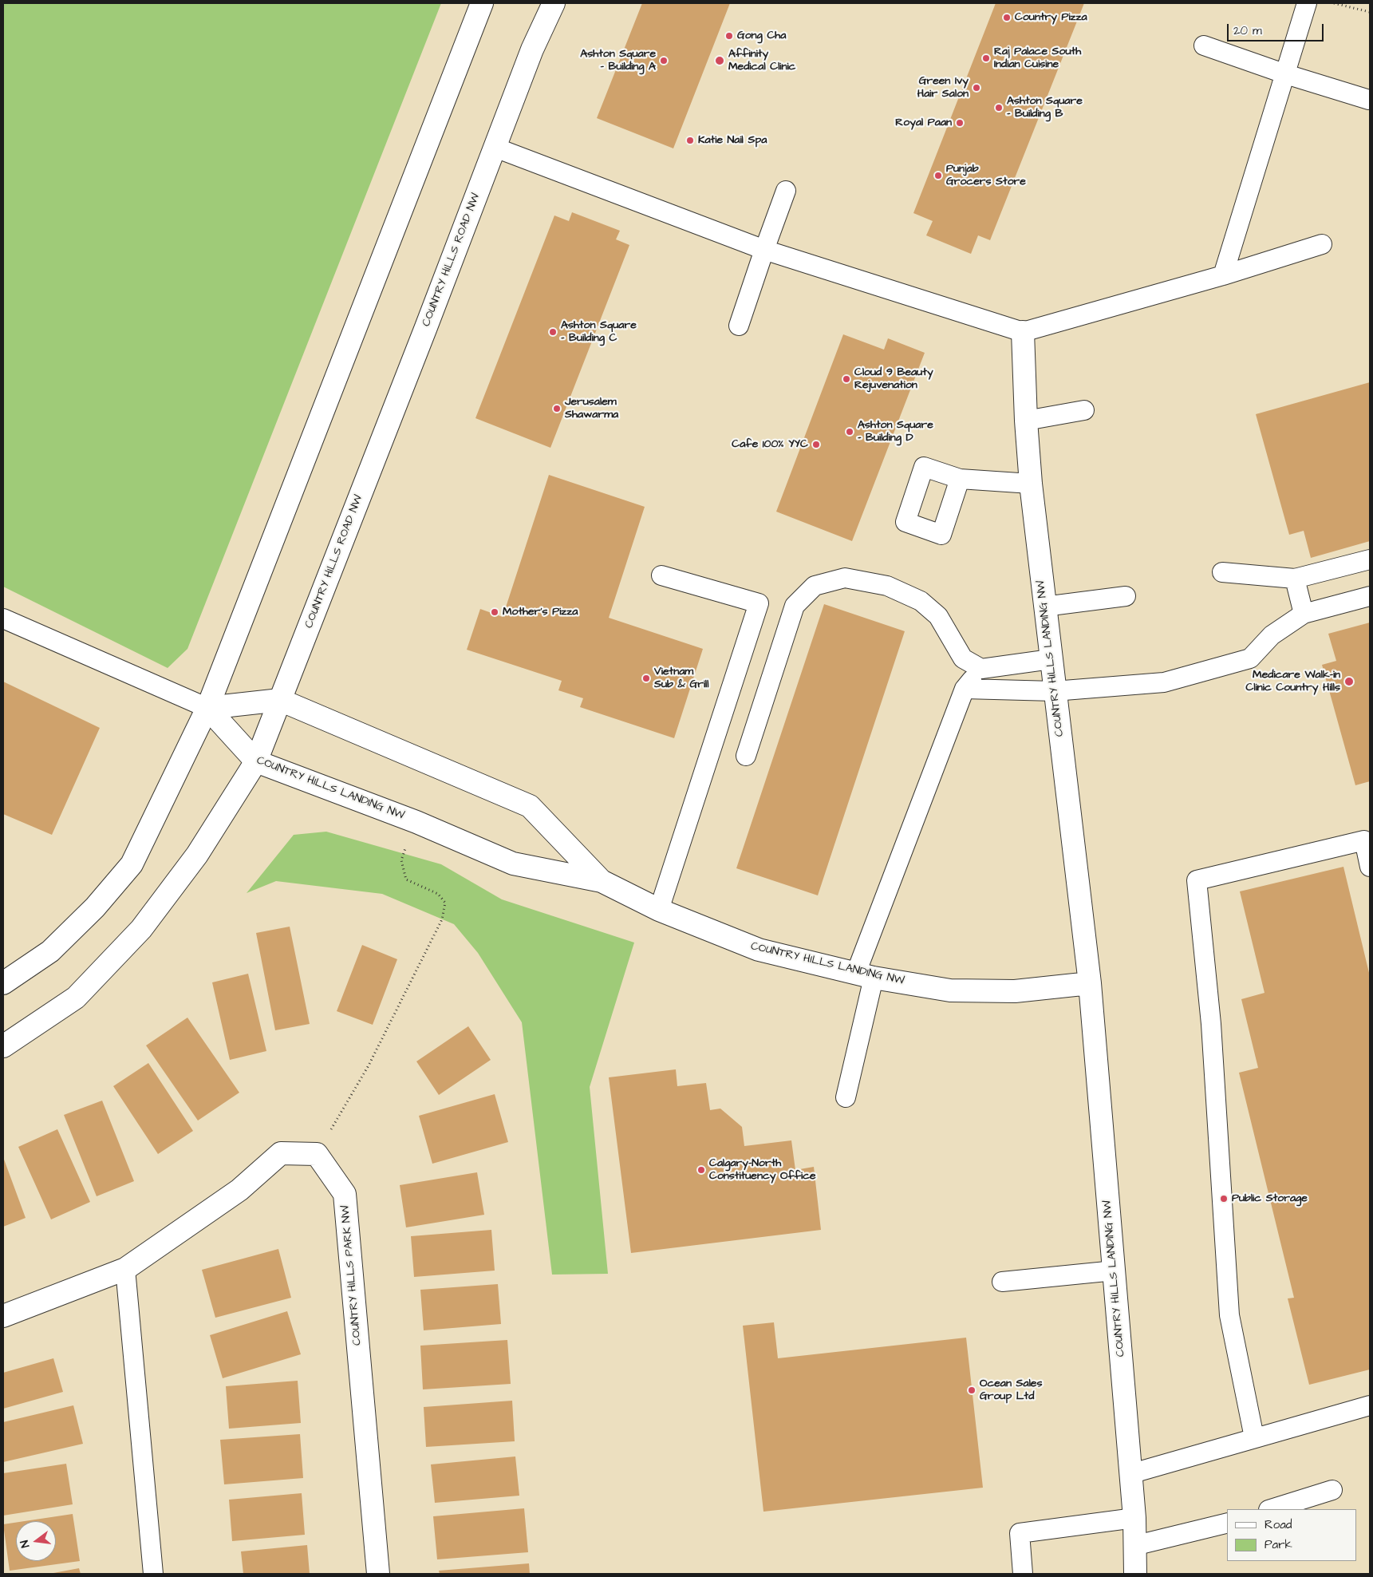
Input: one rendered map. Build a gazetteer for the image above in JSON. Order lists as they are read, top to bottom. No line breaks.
{"streets":{"street":["COUNTRY HILLS ROAD NW","COUNTRY HILLS LANDING NW","COUNTRY HILLS PARK NW"]},"crossings":[["COUNTRY HILLS ROAD NW","COUNTRY HILLS LANDING NW"]],"places":["Country Pizza","Gong Cha","Raj Palace South Indian Cuisine","Ashton Square - Building A","Affinity Medical Clinic","Green Ivy Hair Salon","Ashton Square - Building B","Royal Paan","Katie Nail Spa","Punjab Grocers Store","Ashton Square - Building C","Cloud 9 Beauty Rejuvenation","Jerusalem Shawarma","Ashton Square - Building D","Cafe 100% YYC","Mother's Pizza","Vietnam Sub & Grill","Medicare Walk-in Clinic Country Hills","Calgary-North Constituency Office","Public Storage","Ocean Sales Group Ltd"],"legend":["Road","Park"],"scale_bar":"20 m","north":"left"}
